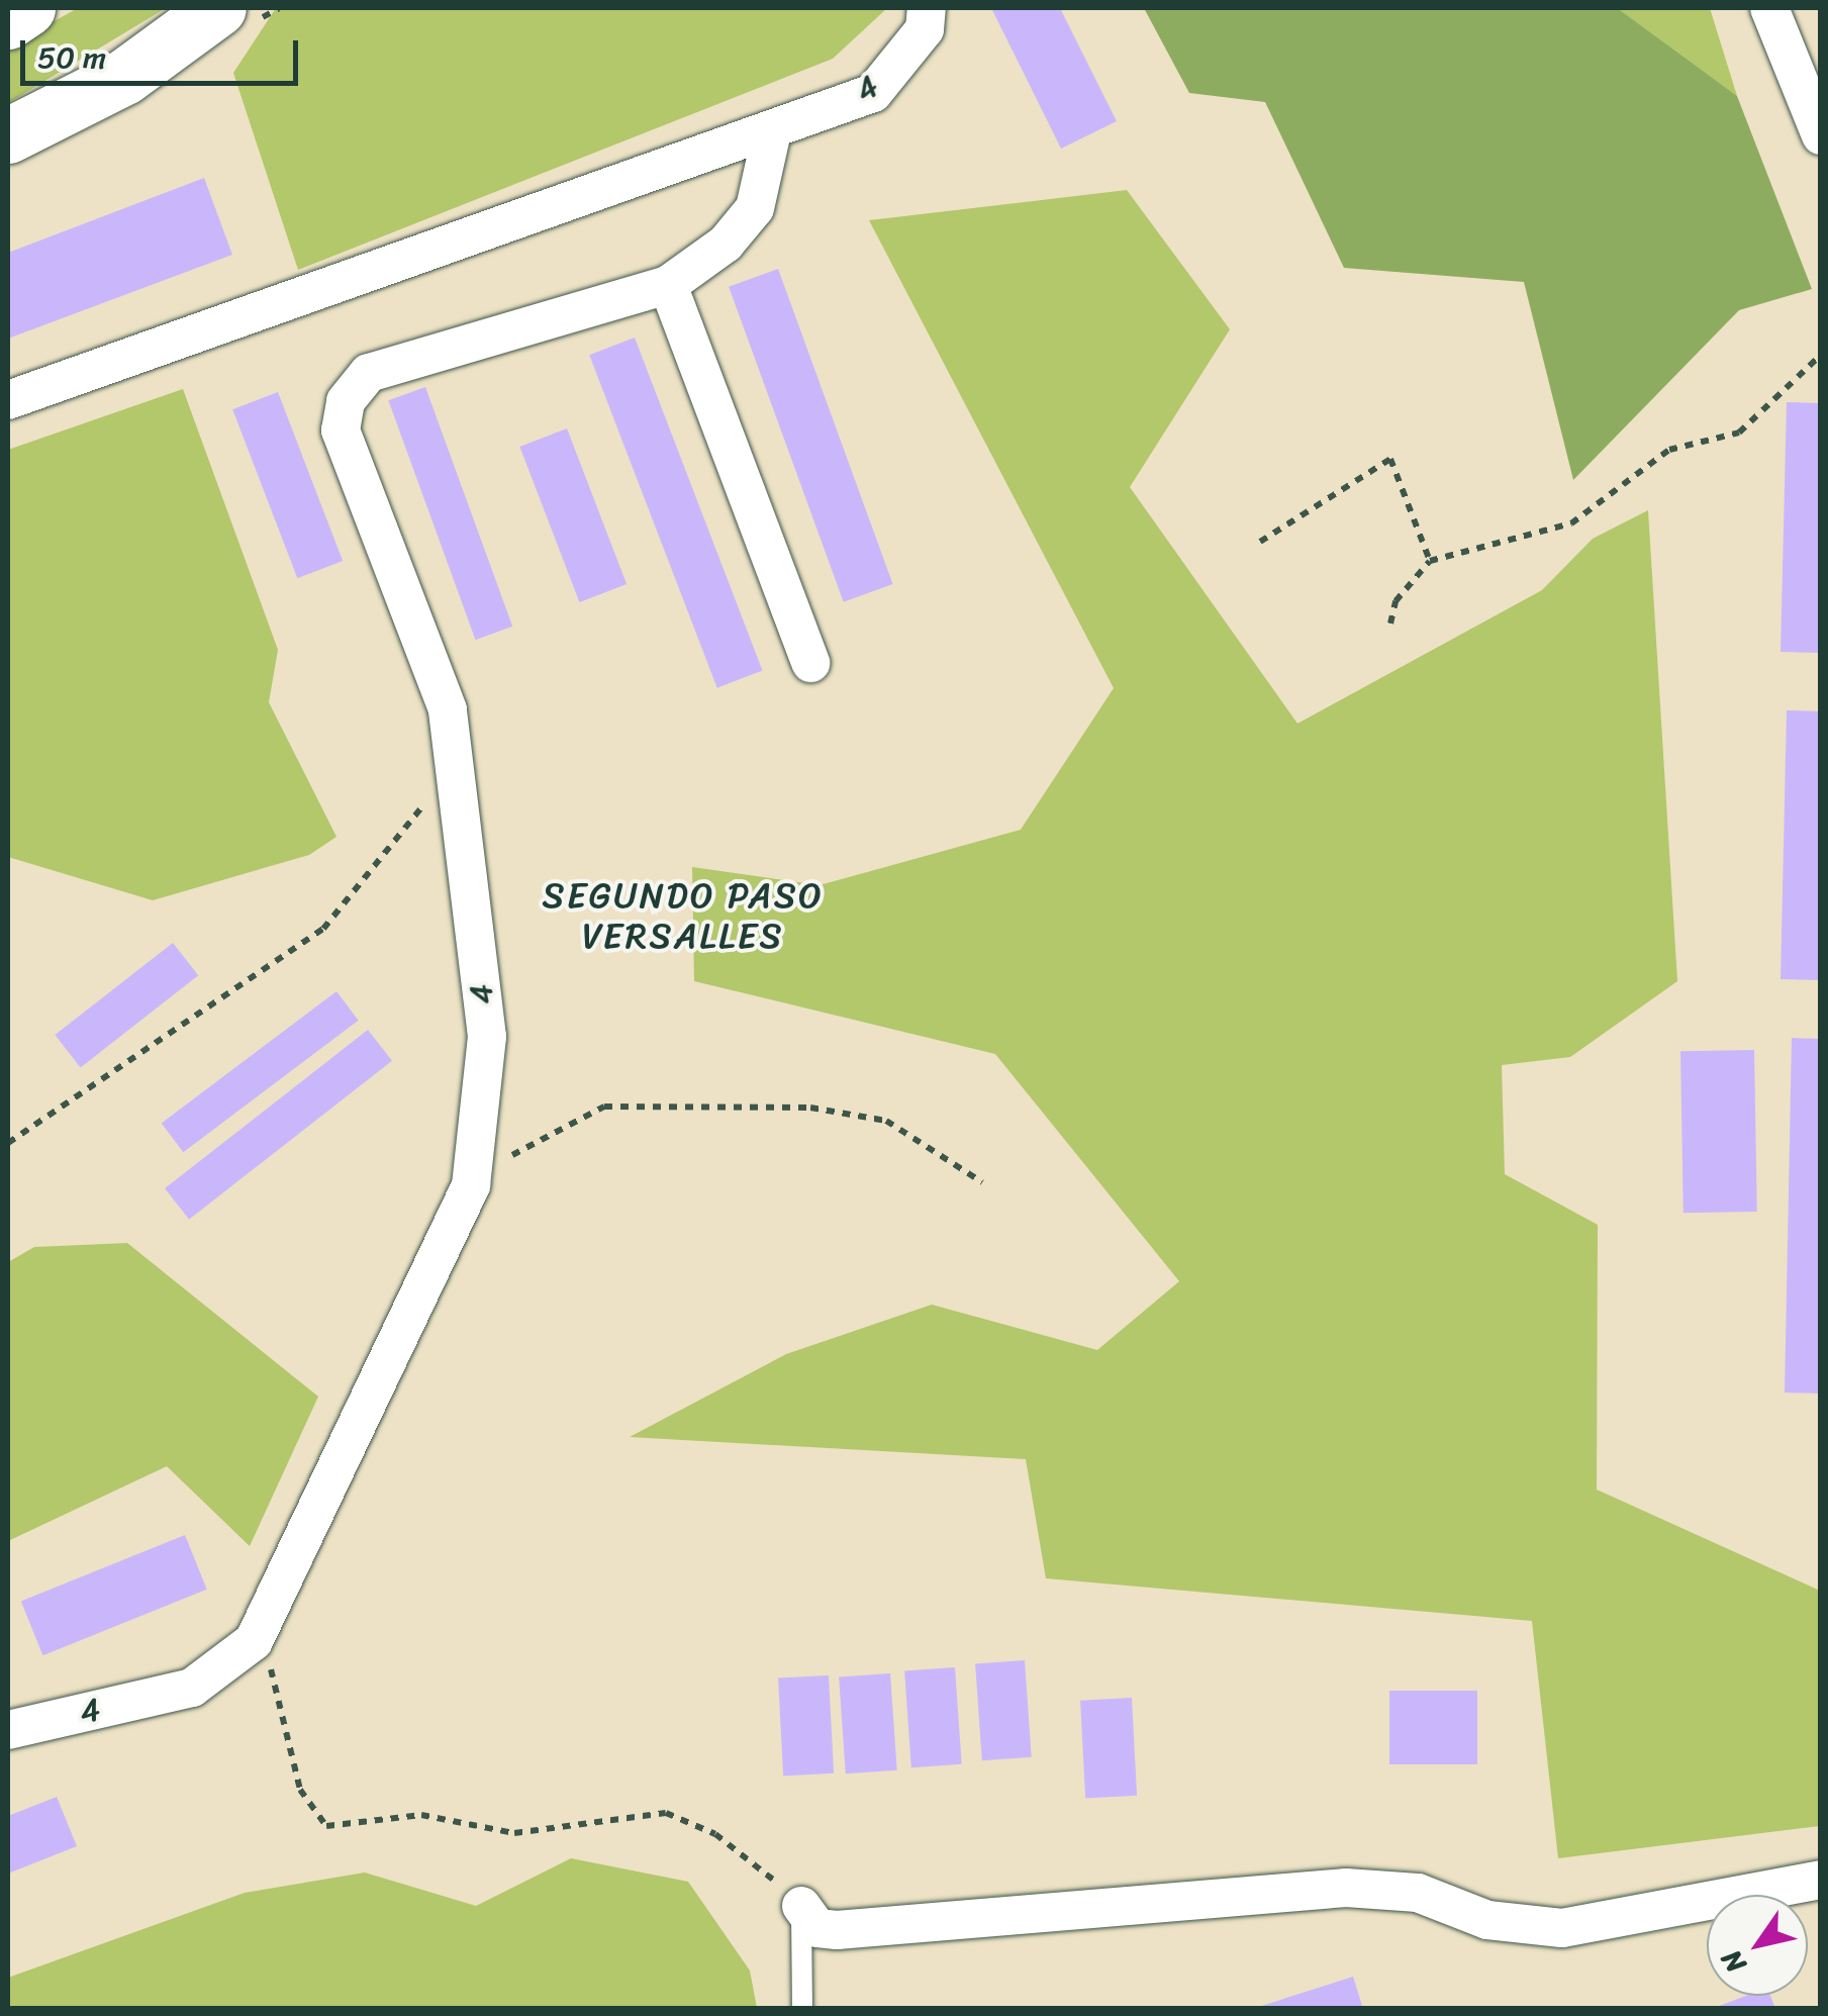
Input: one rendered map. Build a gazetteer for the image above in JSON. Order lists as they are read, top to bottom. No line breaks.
{"streets":{"street":["4"]},"districts":["SEGUNDO PASO VERSALLES"],"scale_bar":"50 m","north":"bottom left"}
